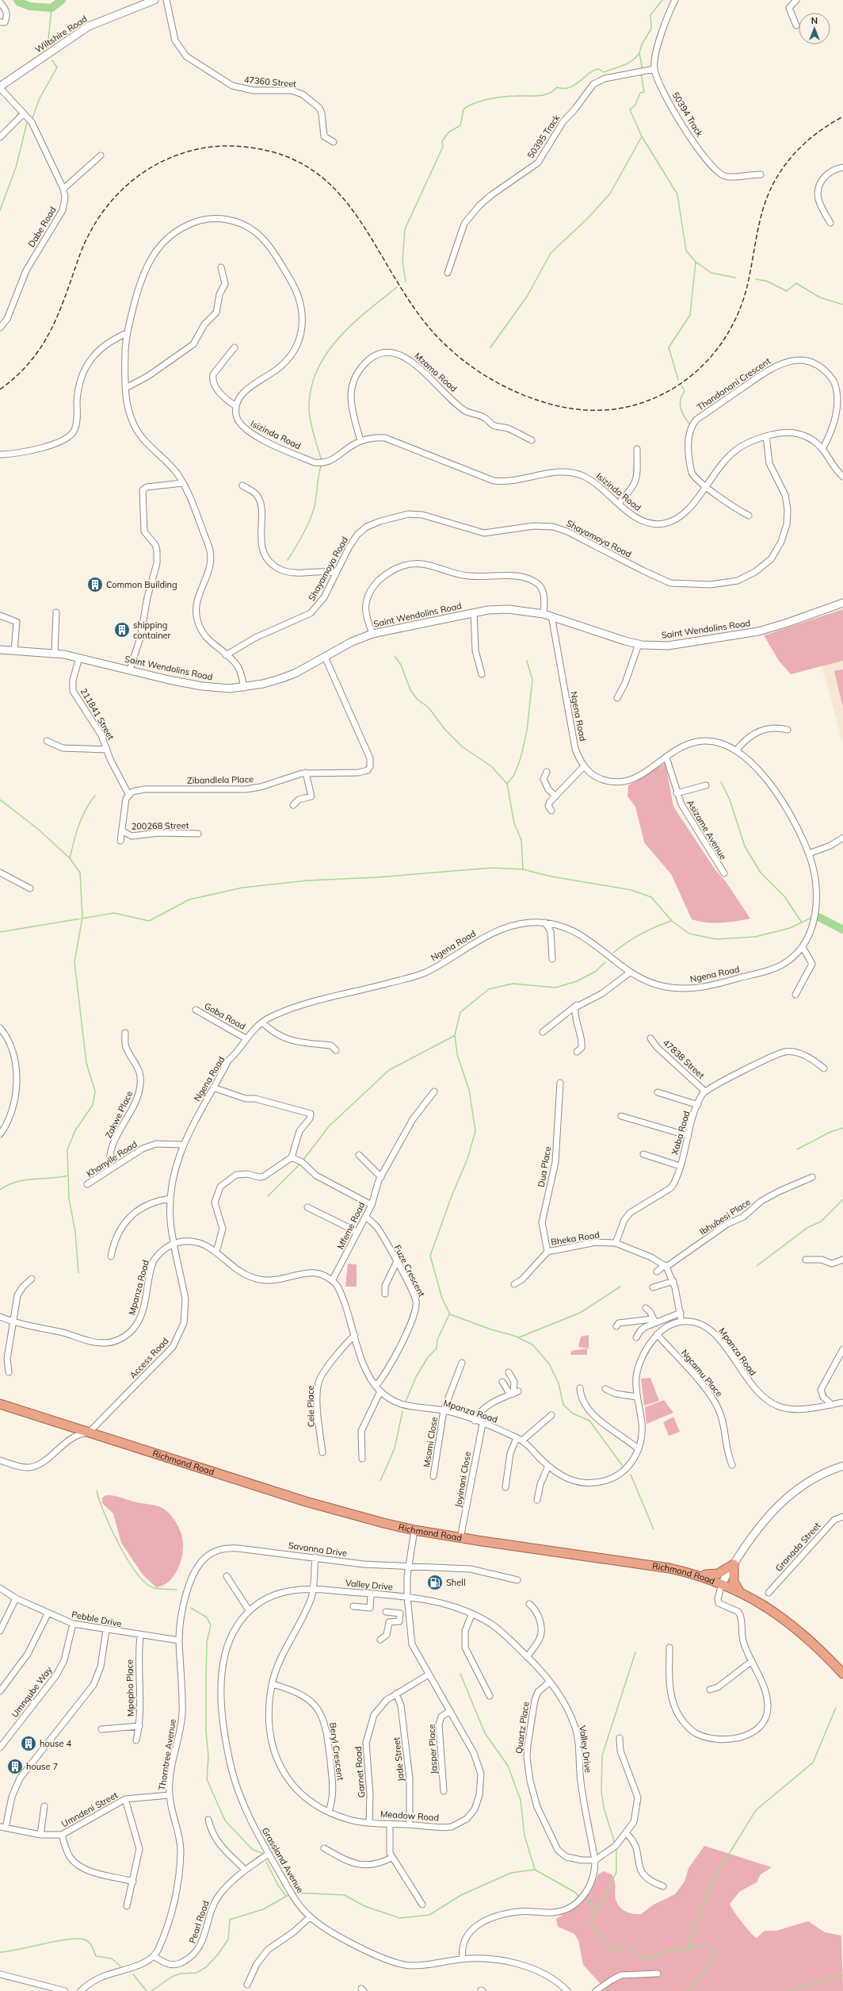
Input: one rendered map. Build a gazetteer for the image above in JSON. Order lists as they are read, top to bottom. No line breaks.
{"streets":{"highway":["Richmond Road"],"street":["Wiltshire Road","47360 Street","50394 Track","50395 Track","Dabe Road","Mzamo Road","Thandanani Crescent","Isizinda Road","Shayamoya Road","Saint Wendolins Road","211841 Street","Ngena Road","Zibandlela Place","200268 Street","Asizame Avenue","Goba Road","47838 Street","Zakwe Place","Xaba Road","Khanyile Road","Dua Place","Ibhubesi Place","Mfeme Road","Bheka Road","Fuze Crescent","Mpanza Road","Access Road","Ngcamu Place","Cele Place","Msomi Close","Joyinani Close","Granada Street","Savanna Drive","Valley Drive","Pebble Drive","Mpepho Place","Umnqube Way","Quartz Place","Jasper Place","Beryl Crescent","Thorntree Avenue","Jade Street","Garnet Road","Umndeni Street","Meadow Road","Grassland Avenue","Pearl Road"]},"crossings":[["Wiltshire Road","Dabe Road"],["50394 Track","50395 Track"],["Mzamo Road","Isizinda Road"],["Thandanani Crescent","Isizinda Road"],["Isizinda Road","Shayamoya Road"],["Saint Wendolins Road","211841 Street"],["Saint Wendolins Road","Ngena Road"],["Saint Wendolins Road","Zibandlela Place"],["211841 Street","Zibandlela Place"],["Ngena Road","Asizame Avenue"],["Ngena Road","Goba Road"],["Ngena Road","Khanyile Road"],["Ngena Road","Mpanza Road"],["Ngena Road","Access Road"],["47838 Street","Xaba Road"],["Zakwe Place","Khanyile Road"],["Xaba Road","Bheka Road"],["Dua Place","Bheka Road"],["Ibhubesi Place","Bheka Road"],["Mfeme Road","Fuze Crescent"],["Mfeme Road","Mpanza Road"],["Fuze Crescent","Mpanza Road"],["Mpanza Road","Access Road"],["Mpanza Road","Ngcamu Place"],["Mpanza Road","Cele Place"],["Mpanza Road","Msomi Close"],["Mpanza Road","Joyinani Close"],["Access Road","Richmond Road"],["Richmond Road","Joyinani Close"],["Richmond Road","Meadow Road"],["Savanna Drive","Pebble Drive"],["Savanna Drive","Thorntree Avenue"],["Savanna Drive","Meadow Road"],["Valley Drive","Quartz Place"],["Valley Drive","Meadow Road"],["Valley Drive","Grassland Avenue"],["Pebble Drive","Mpepho Place"],["Pebble Drive","Umnqube Way"],["Pebble Drive","Thorntree Avenue"],["Jasper Place","Meadow Road"],["Beryl Crescent","Meadow Road"],["Thorntree Avenue","Umndeni Street"],["Thorntree Avenue","Pearl Road"],["Jade Street","Garnet Road"],["Jade Street","Meadow Road"],["Garnet Road","Meadow Road"],["Meadow Road","Grassland Avenue"],["Grassland Avenue","Pearl Road"]],"places":{"building":["Common Building","shipping container","house 4","house 7"],"fuel station":["Shell"]},"north":"top"}
